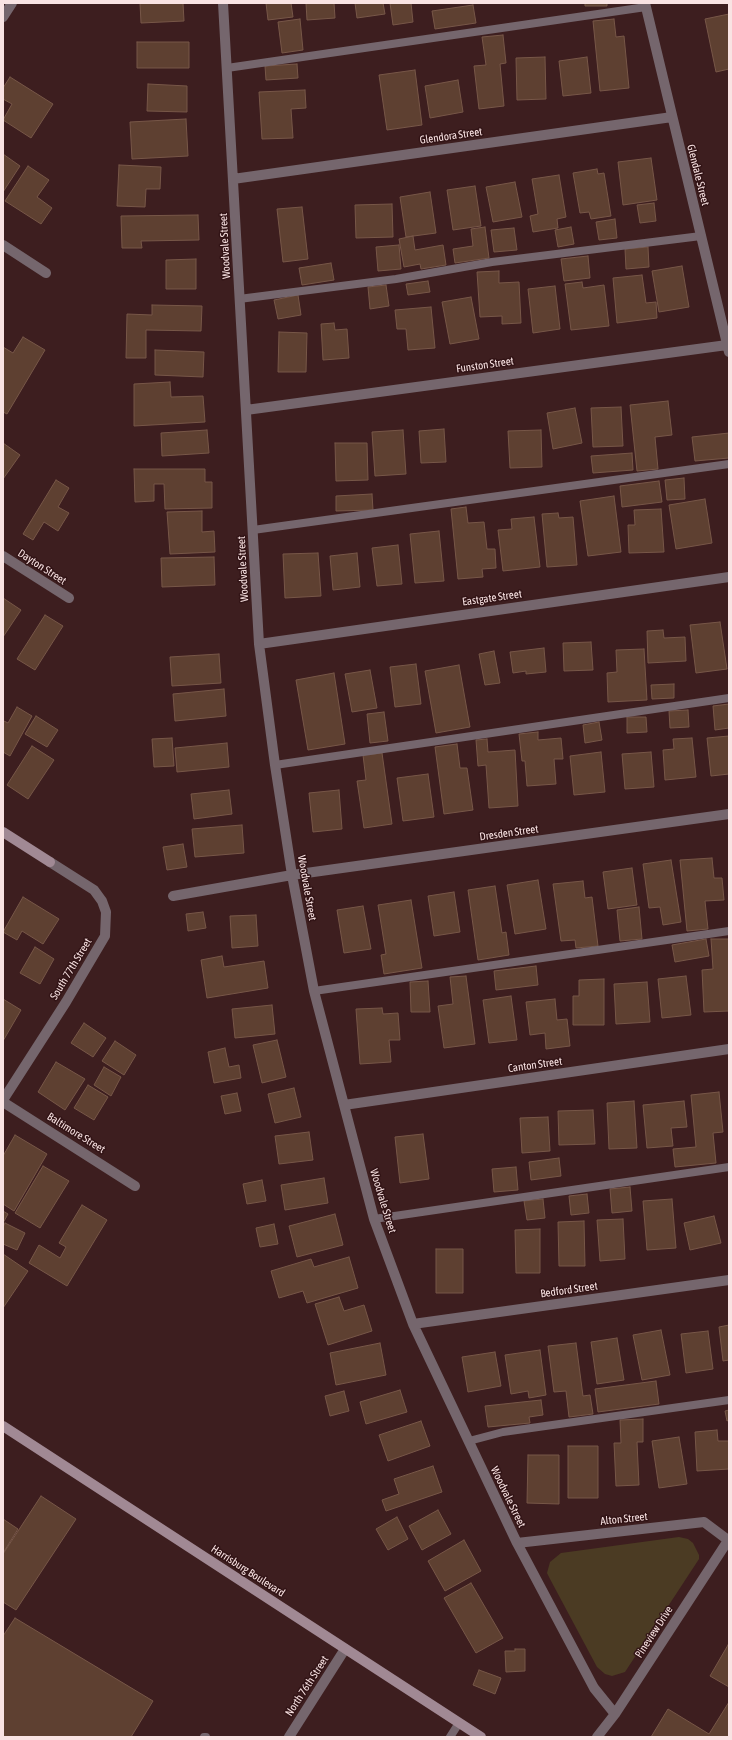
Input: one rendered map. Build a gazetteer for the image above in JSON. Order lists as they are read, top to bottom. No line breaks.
{"streets":{"main road":["Harrisburg Boulevard"],"street":["Glendora Street","Glendale Street","Woodvale Street","Funston Street","Dayton Street","Eastgate Street","Dresden Street","South 77th Street","Canton Street","Baltimore Street","Bedford Street","Alton Street","Pineview Drive","North 76th Street"]},"crossings":[["Glendora Street","Glendale Street"],["Glendora Street","Woodvale Street"],["Glendale Street","Funston Street"],["Woodvale Street","Funston Street"],["Woodvale Street","Eastgate Street"],["Woodvale Street","Dresden Street"],["Woodvale Street","Canton Street"],["Woodvale Street","Bedford Street"],["Woodvale Street","Alton Street"],["Woodvale Street","Pineview Drive"],["South 77th Street","Baltimore Street"],["Alton Street","Pineview Drive"],["Harrisburg Boulevard","North 76th Street"]]}
